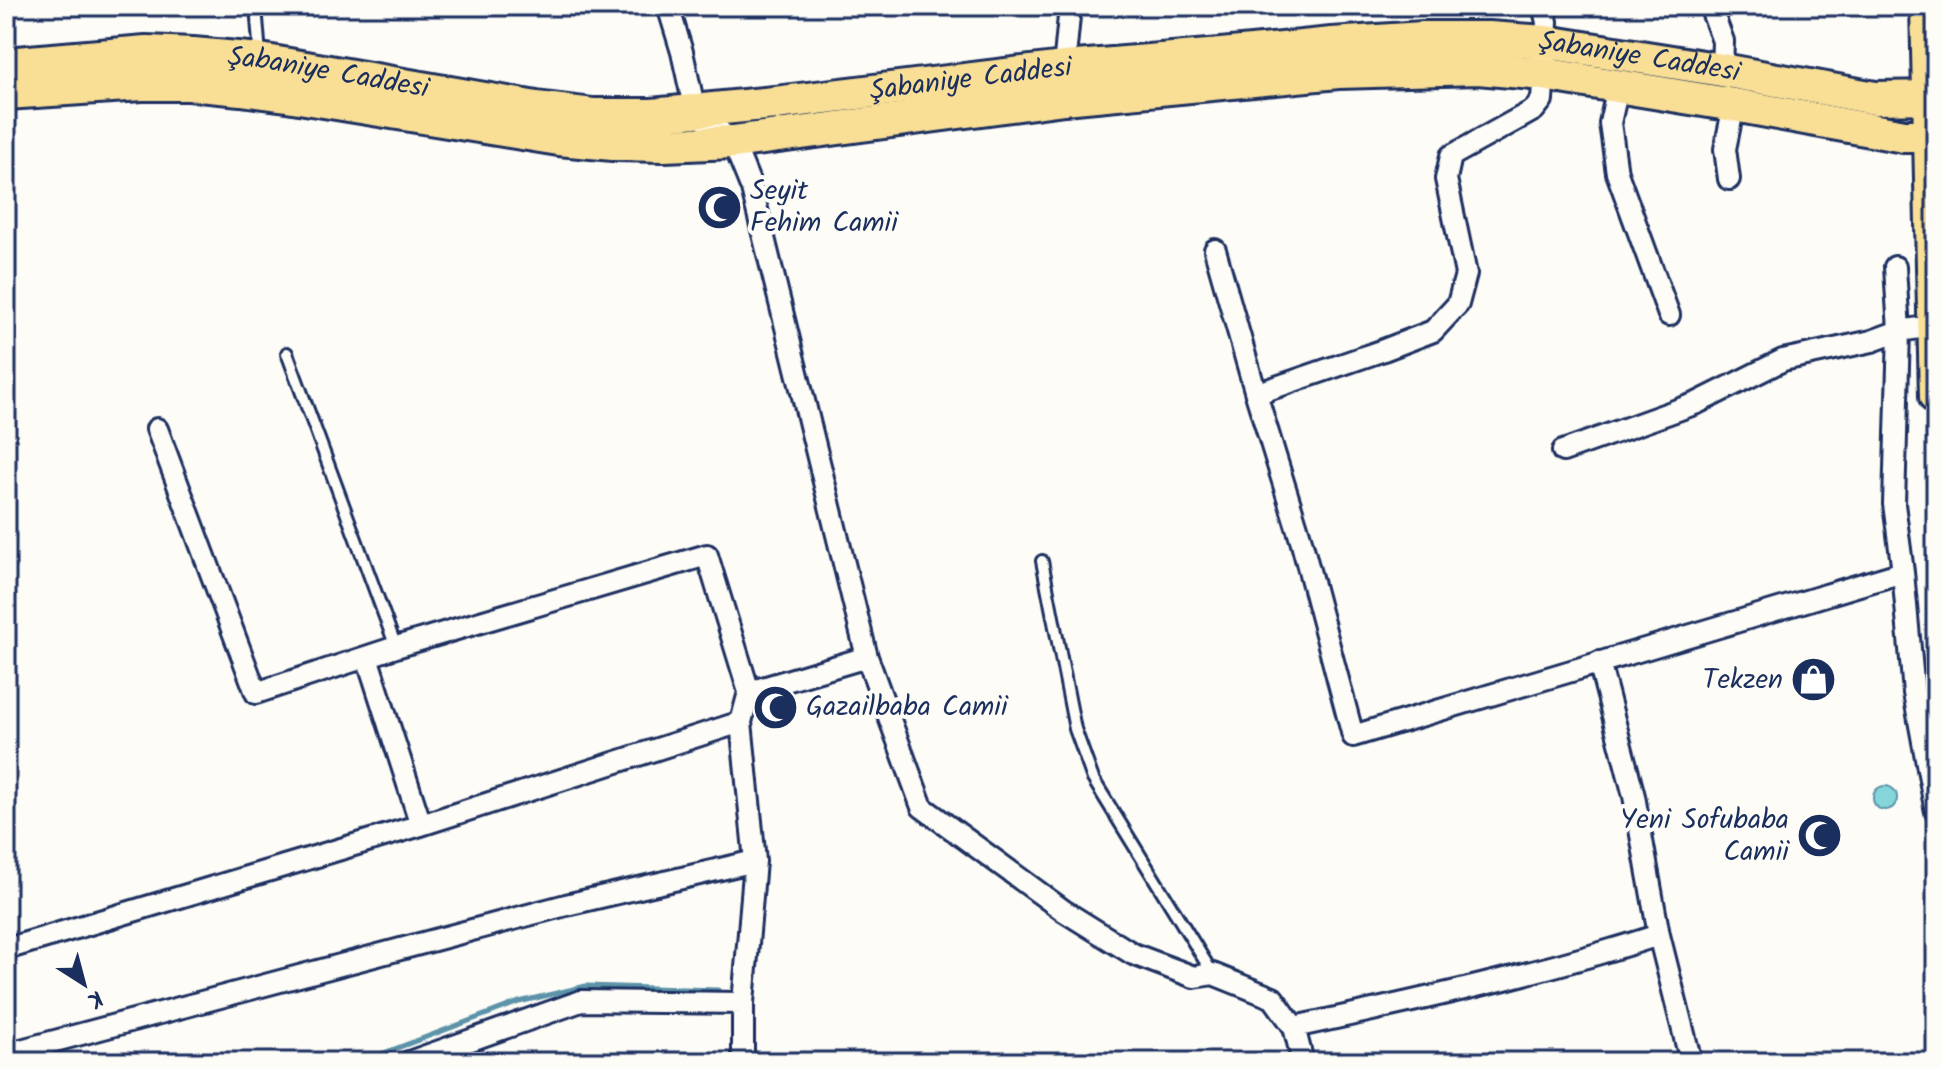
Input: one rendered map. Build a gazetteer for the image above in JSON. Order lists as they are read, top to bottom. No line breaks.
{"streets":{"highway":["Şabaniye Caddesi"]},"places":{"mosque":["Seyit Fehim Camii","Gazailbaba Camii","Yeni Sofubaba Camii"],"shop":["Tekzen"]},"north":"bottom right"}
